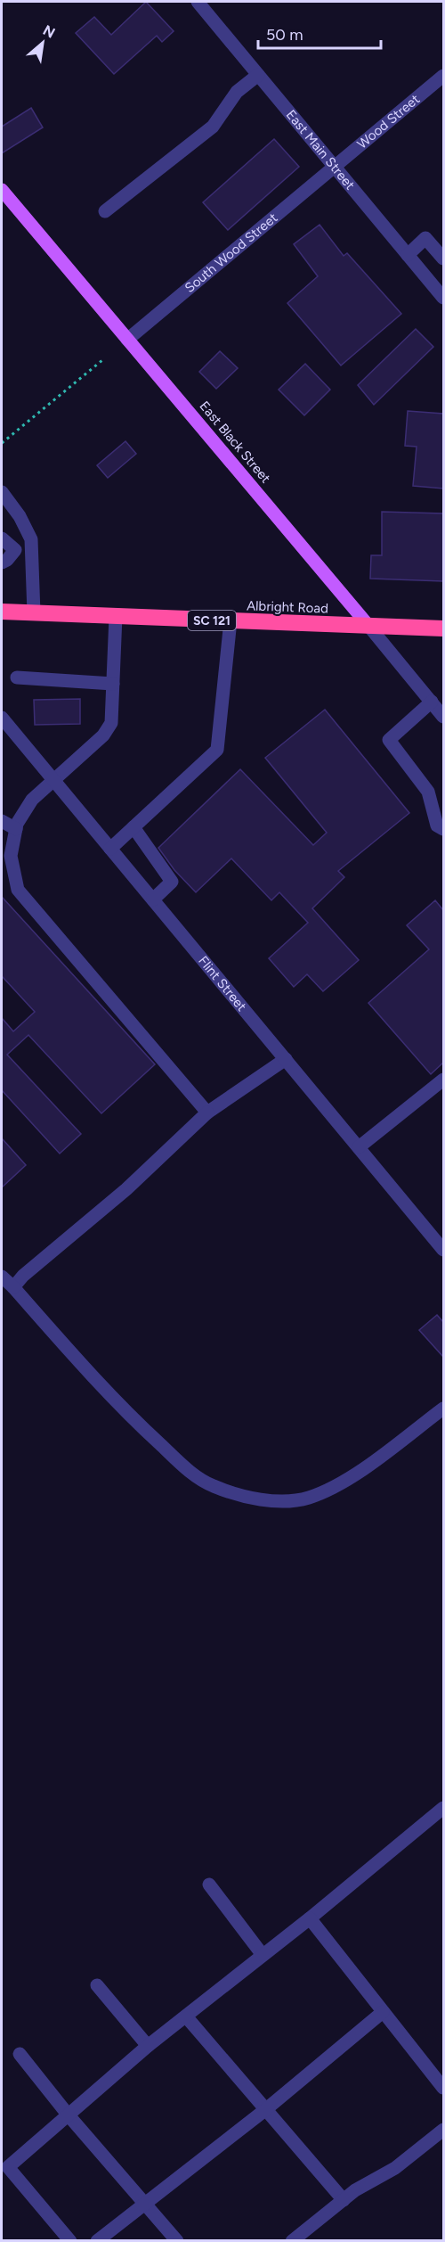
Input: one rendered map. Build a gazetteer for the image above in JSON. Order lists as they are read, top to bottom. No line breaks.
{"streets":{"highway":["Albright Road","SC 121"],"main road":["East Black Street"],"street":["Wood Street","East Main Street","South Wood Street","Flint Street"]},"crossings":[["Wood Street","East Main Street"],["Wood Street","South Wood Street"],["East Main Street","South Wood Street"],["South Wood Street","East Black Street"],["East Black Street","Albright Road"]],"scale_bar":"50 m","north":"top right"}
